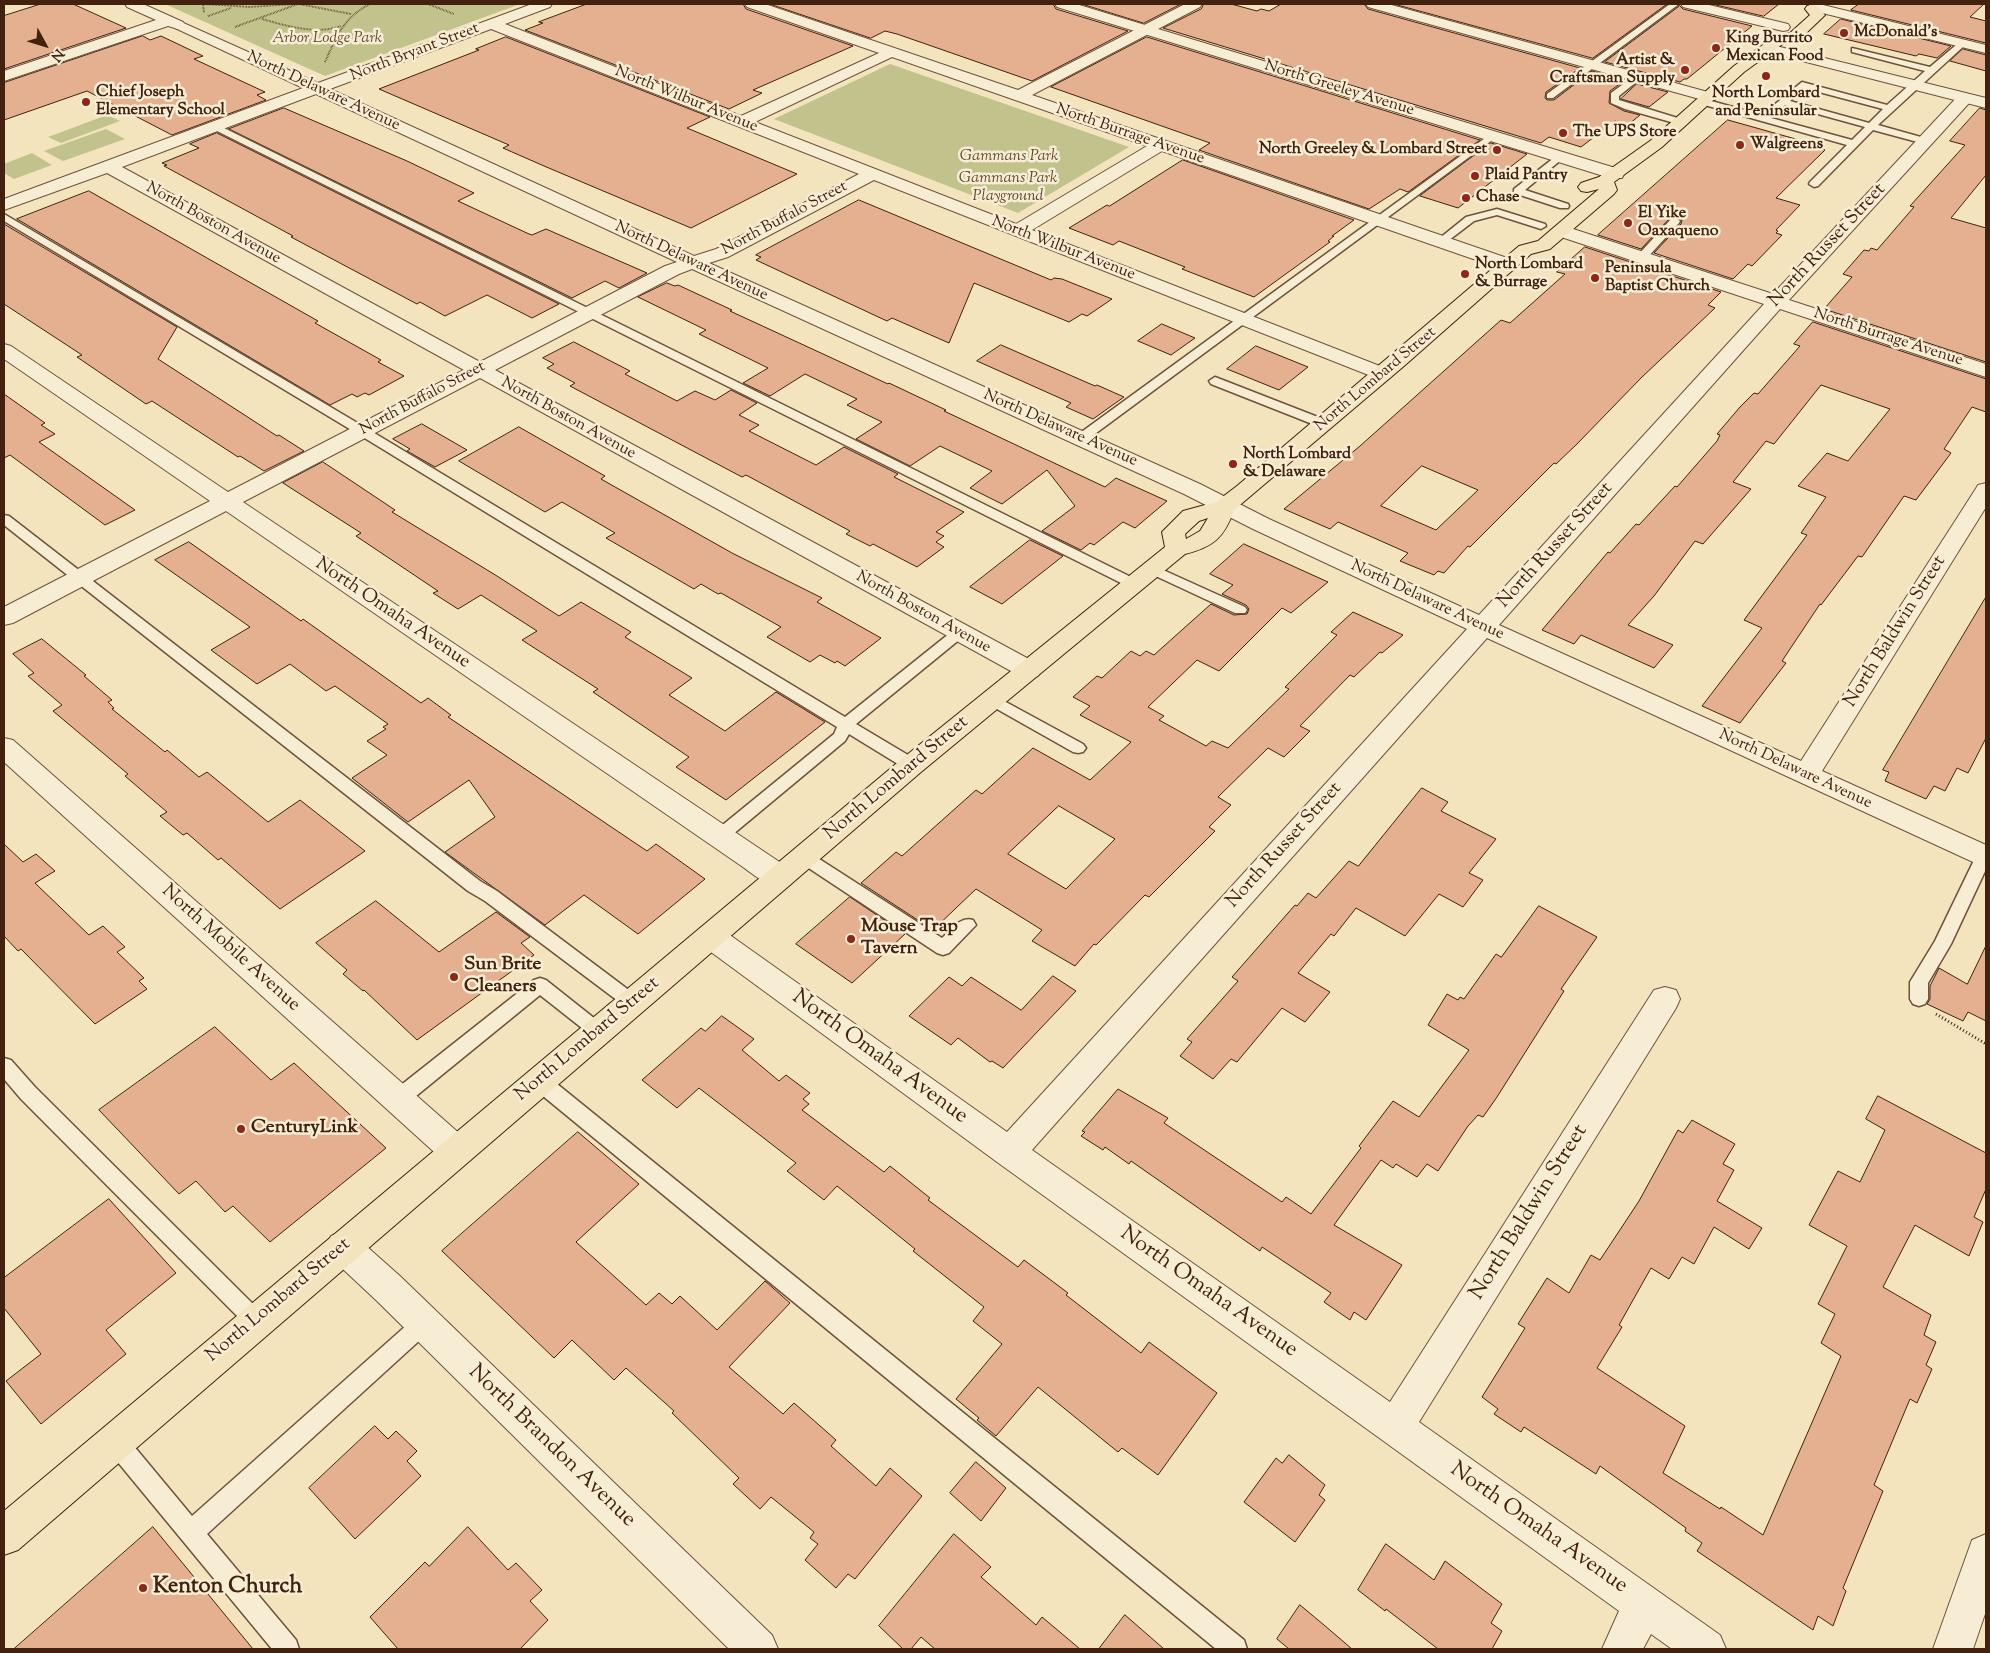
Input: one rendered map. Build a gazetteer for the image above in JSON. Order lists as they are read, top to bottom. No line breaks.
{"streets":{"main road":["North Lombard Street"],"street":["North Bryant Street","North Greeley Avenue","North Delaware Avenue","North Wilbur Avenue","North Burrage Avenue","North Buffalo Street","North Boston Avenue","North Russet Street","North Omaha Avenue","North Baldwin Street","North Mobile Avenue","North Brandon Avenue"]},"crossings":[["North Bryant Street","North Delaware Avenue"],["North Bryant Street","North Wilbur Avenue"],["North Bryant Street","North Boston Avenue"],["North Greeley Avenue","North Lombard Street"],["North Delaware Avenue","North Buffalo Street"],["North Delaware Avenue","North Russet Street"],["North Delaware Avenue","North Lombard Street"],["North Delaware Avenue","North Baldwin Street"],["North Wilbur Avenue","North Buffalo Street"],["North Wilbur Avenue","North Lombard Street"],["North Burrage Avenue","North Russet Street"],["North Burrage Avenue","North Lombard Street"],["North Buffalo Street","North Boston Avenue"],["North Buffalo Street","North Omaha Avenue"],["North Boston Avenue","North Lombard Street"],["North Russet Street","North Omaha Avenue"],["North Lombard Street","North Omaha Avenue"],["North Lombard Street","North Mobile Avenue"],["North Lombard Street","North Brandon Avenue"],["North Omaha Avenue","North Baldwin Street"]],"parks":["Arbor Lodge Park","Gammans Park","Gammans Park Playground"],"places":["McDonald's","King Burrito Mexican Food","Artist & Craftsman Supply","North Lombard and Peninsular","Chief Joseph Elementary School","The UPS Store","Walgreens","North Greeley & Lombard Street","Plaid Pantry","Chase","El Yike Oaxaqueno","North Lombard & Burrage","Peninsula Baptist Church","North Lombard & Delaware","Mouse Trap Tavern","Sun Brite Cleaners","CenturyLink","Kenton Church"],"north":"bottom right"}
